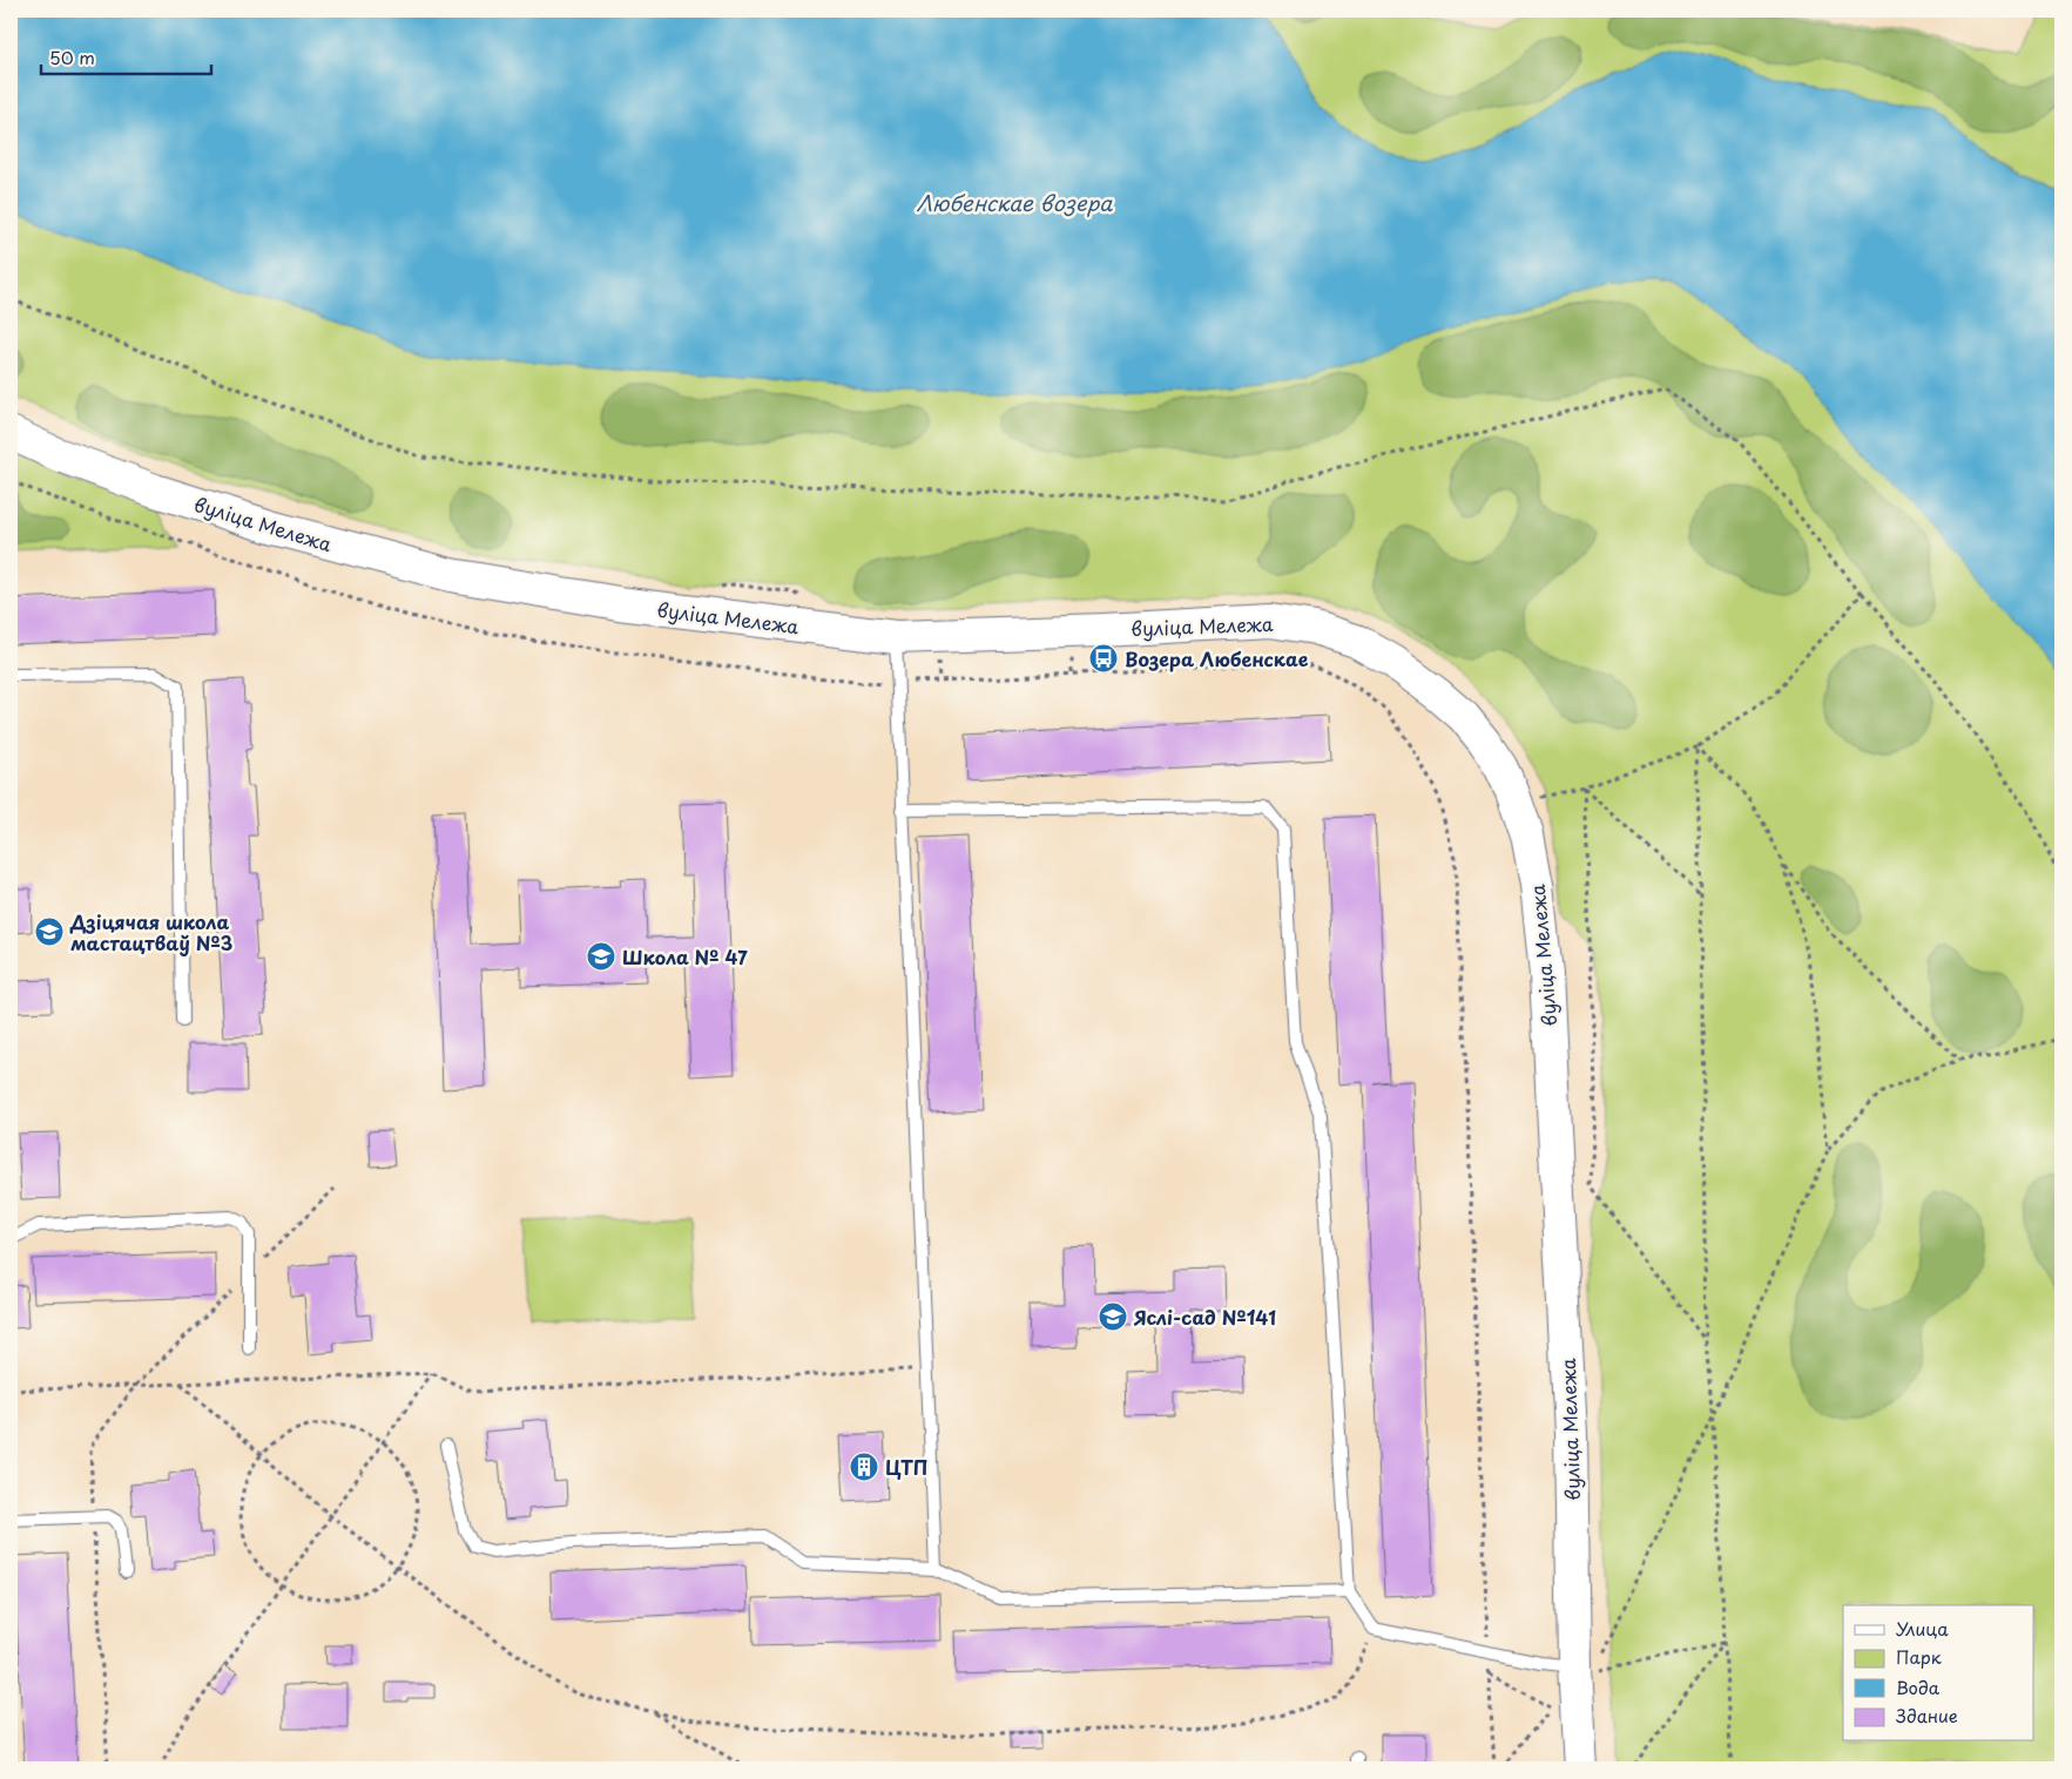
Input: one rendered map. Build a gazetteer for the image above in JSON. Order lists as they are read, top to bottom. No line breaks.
{"streets":{"main road":["вуліца Мележа"]},"water":["Любенскае возера"],"places":{"bus stop":["Возера Любенскае"],"school or university":["Дзіцячая школа мастацтваў №3","Школа № 47","Яслі-сад №141"],"building":["ЦТП"]},"legend":["Улица","Парк","Вода","Здание"],"scale_bar":"50 m"}
